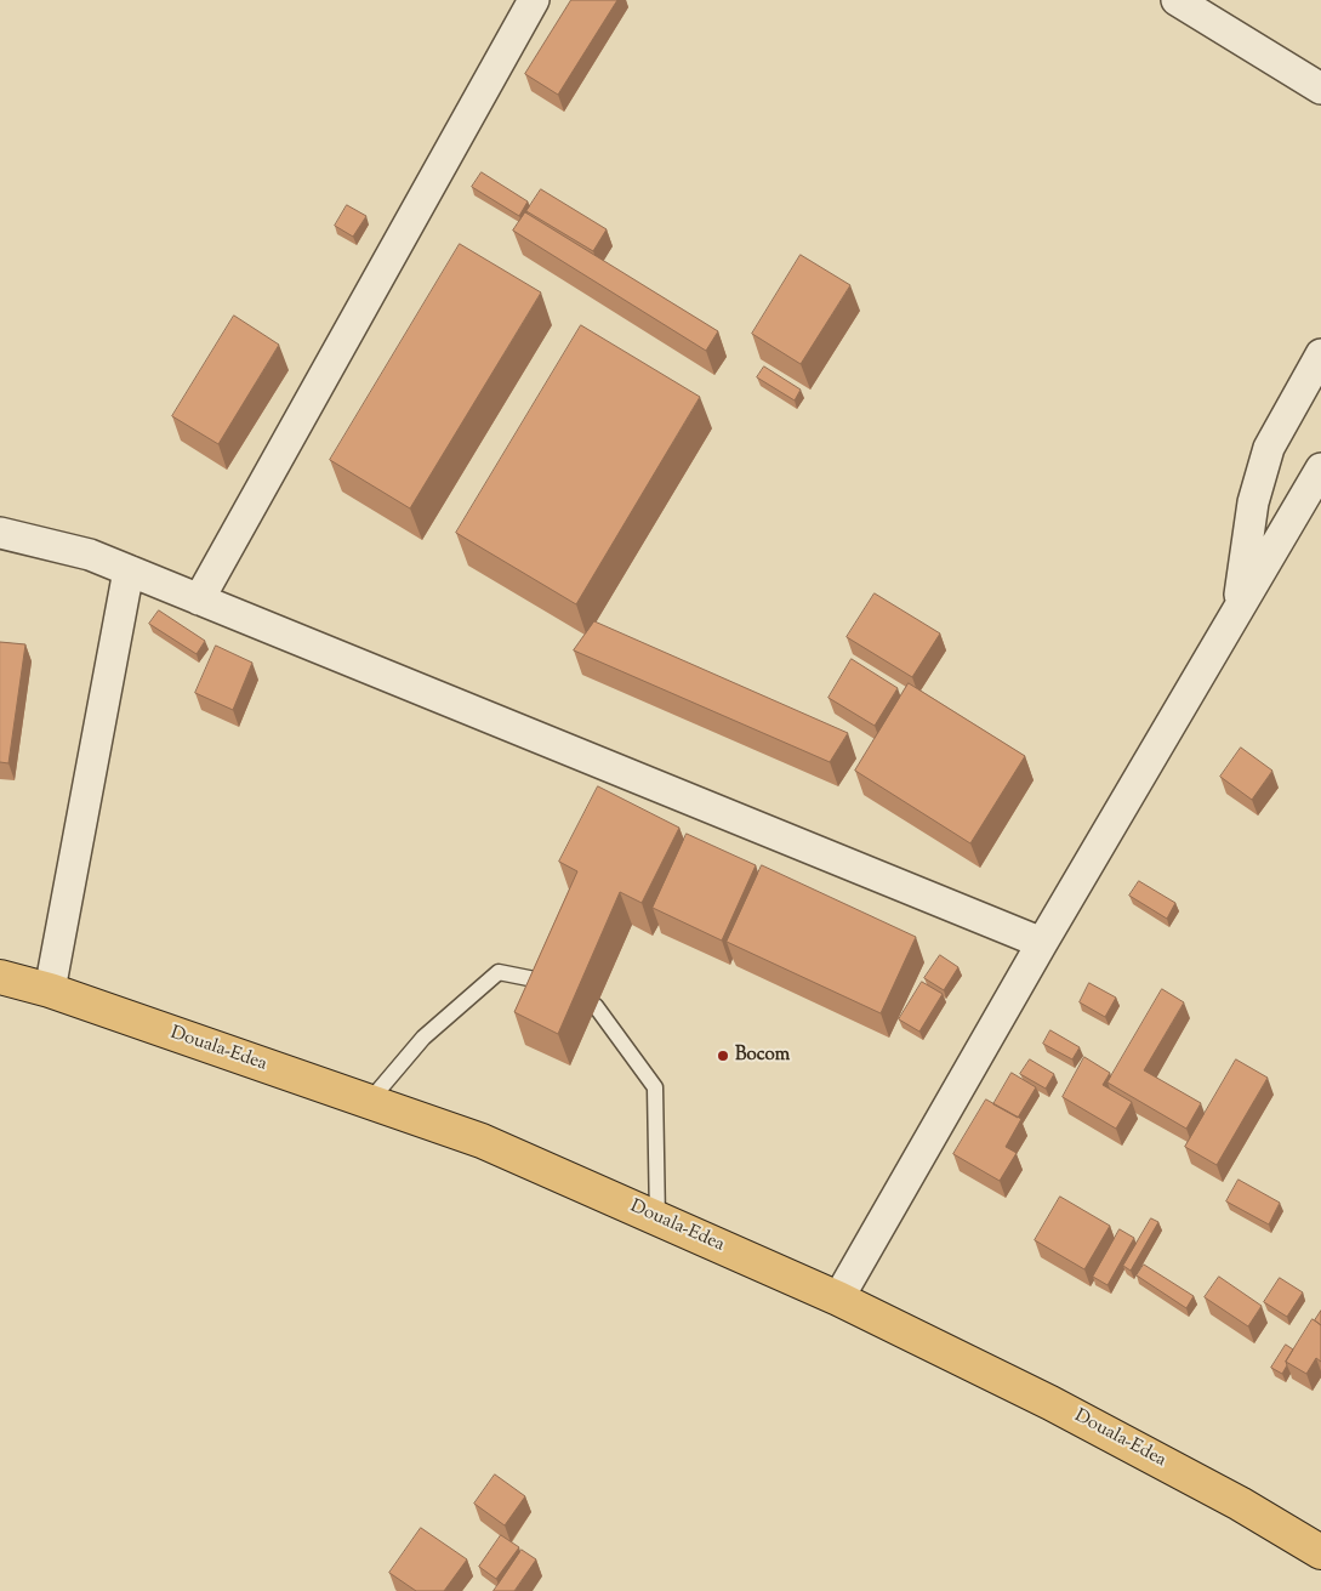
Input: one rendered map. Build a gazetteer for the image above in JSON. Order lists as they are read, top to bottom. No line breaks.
{"streets":{"highway":["Douala-Edea"]},"places":["Bocom"]}
